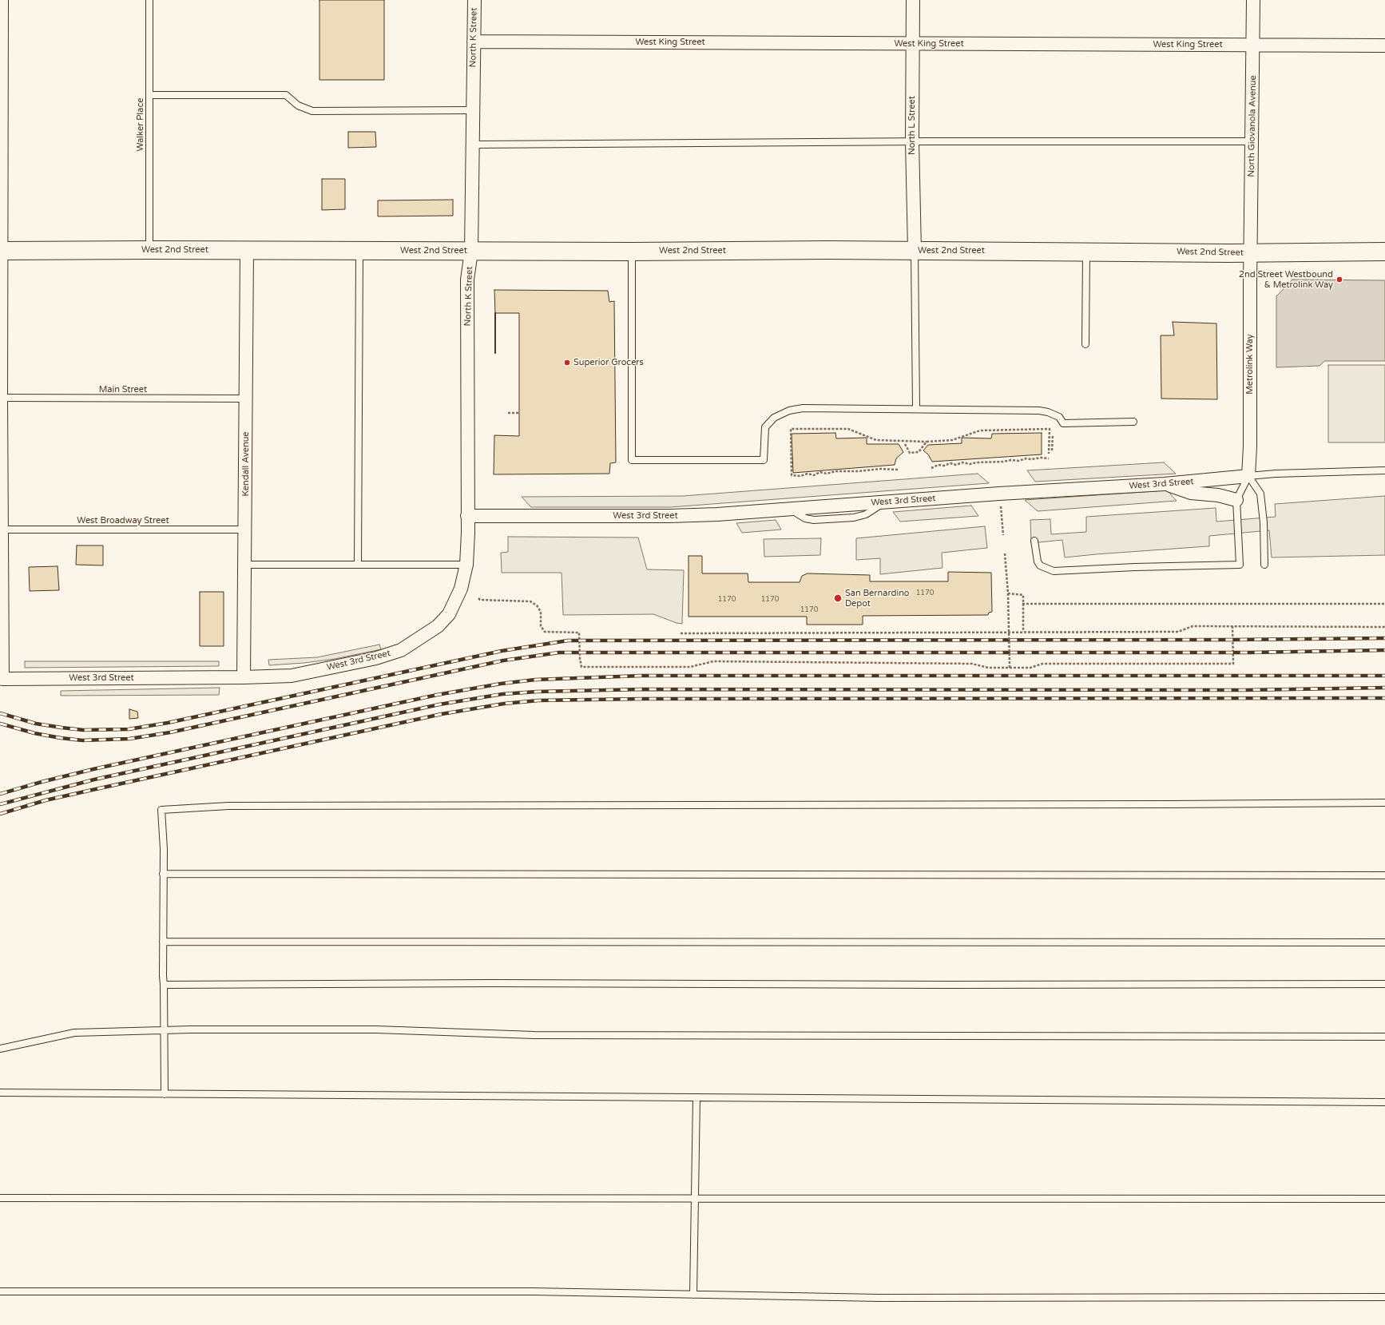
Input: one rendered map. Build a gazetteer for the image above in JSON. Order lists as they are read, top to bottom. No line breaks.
{"streets":{"main road":["West 2nd Street"],"street":["North K Street","West King Street","North L Street","North Giovanola Avenue","Metrolink Way","Kendall Avenue","West 3rd Street"],"lane":["Walker Place","Main Street","West Broadway Street"]},"crossings":[["North K Street","West King Street"],["North K Street","West 2nd Street"],["North K Street","West 3rd Street"],["West King Street","North L Street"],["West King Street","North Giovanola Avenue"],["Walker Place","West 2nd Street"],["North L Street","West 2nd Street"],["North Giovanola Avenue","West 2nd Street"],["North Giovanola Avenue","Metrolink Way"],["West 2nd Street","Metrolink Way"],["West 2nd Street","Kendall Avenue"],["Metrolink Way","West 3rd Street"],["Main Street","Kendall Avenue"],["Kendall Avenue","West 3rd Street"],["Kendall Avenue","West Broadway Street"],["West 3rd Street","West Broadway Street"]],"places":["2nd Street Westbound & Metrolink Way","Superior Grocers","San Bernardino Depot"],"house_numbers":["1170","1170","1170","1170"]}
